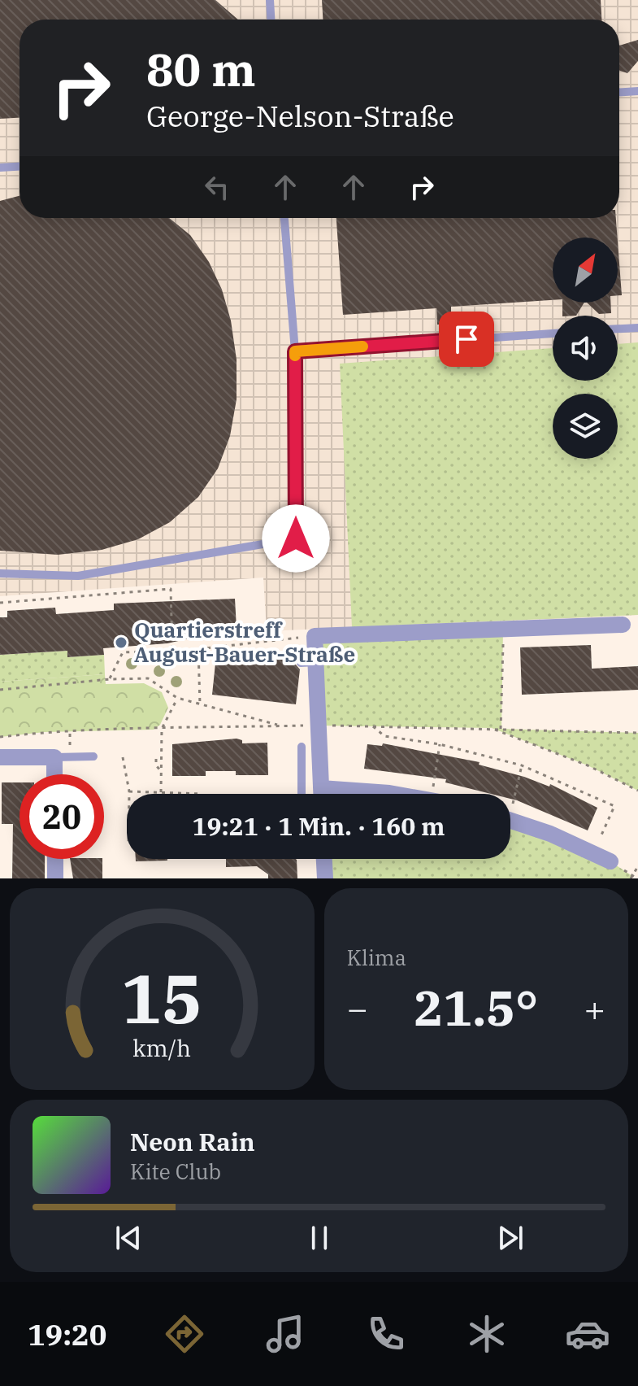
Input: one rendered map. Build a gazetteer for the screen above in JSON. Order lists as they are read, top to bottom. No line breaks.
{"places":["Quartierstreff August-Bauer-Straße"],"north":"top right","page":{"turn":["80 m","George-Nelson-Straße"],"limit":"20","trip":"19:21 · 1 Min. · 160 m","tile":"Klima","heat":["−","21.5°","+"],"song":["Neon Rain","Kite Club"],"tabs":"19:20","gauge":["15","km/h"]}}
